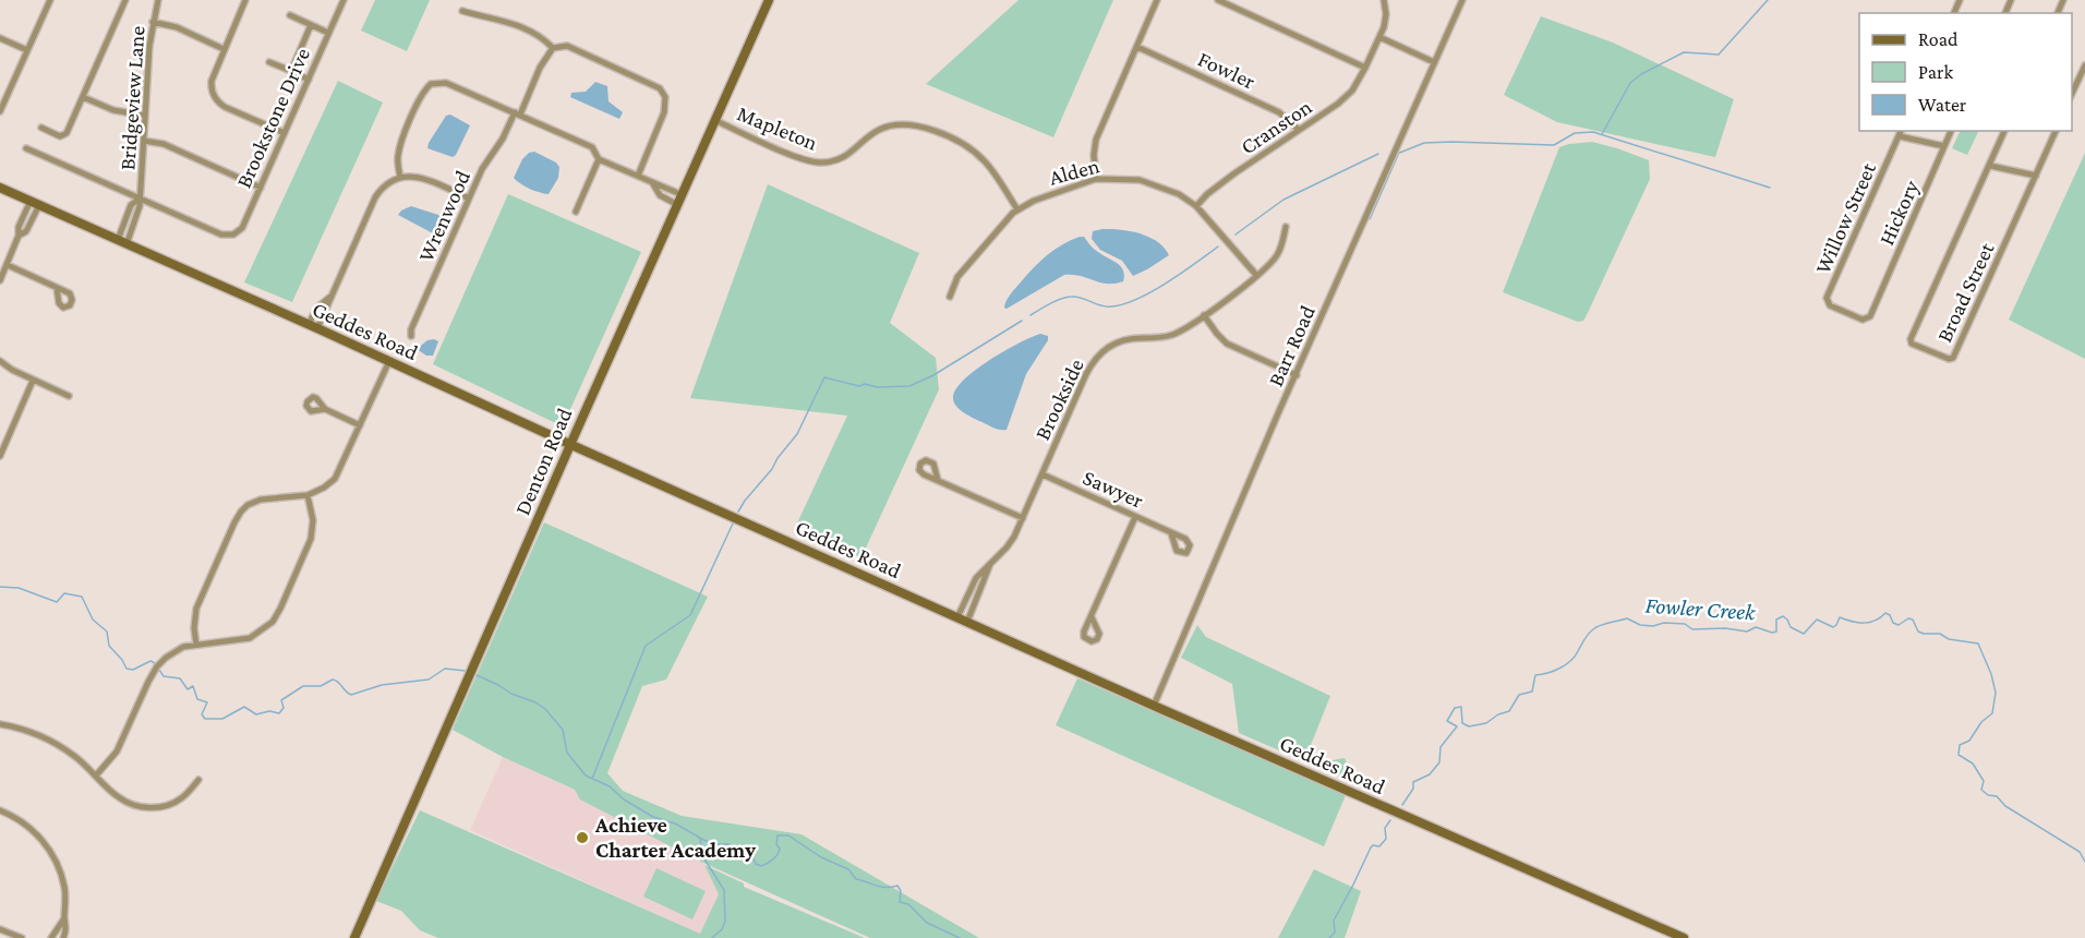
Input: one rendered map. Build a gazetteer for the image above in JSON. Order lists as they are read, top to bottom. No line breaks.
{"streets":{"main road":["Geddes Road","Denton Road"],"street":["Fowler","Bridgeview Lane","Brookstone Drive","Cranston","Mapleton","Alden","Hickory","Wrenwood","Willow Street","Broad Street","Barr Road","Brookside","Sawyer"]},"crossings":[["Fowler","Cranston"],["Bridgeview Lane","Brookstone Drive"],["Bridgeview Lane","Geddes Road"],["Cranston","Alden"],["Mapleton","Alden"],["Mapleton","Denton Road"],["Alden","Brookside"],["Hickory","Willow Street"],["Geddes Road","Barr Road"],["Geddes Road","Brookside"],["Geddes Road","Denton Road"],["Brookside","Sawyer"]],"water":["Fowler Creek"],"places":["Achieve Charter Academy"],"legend":["Road","Park","Water"]}
